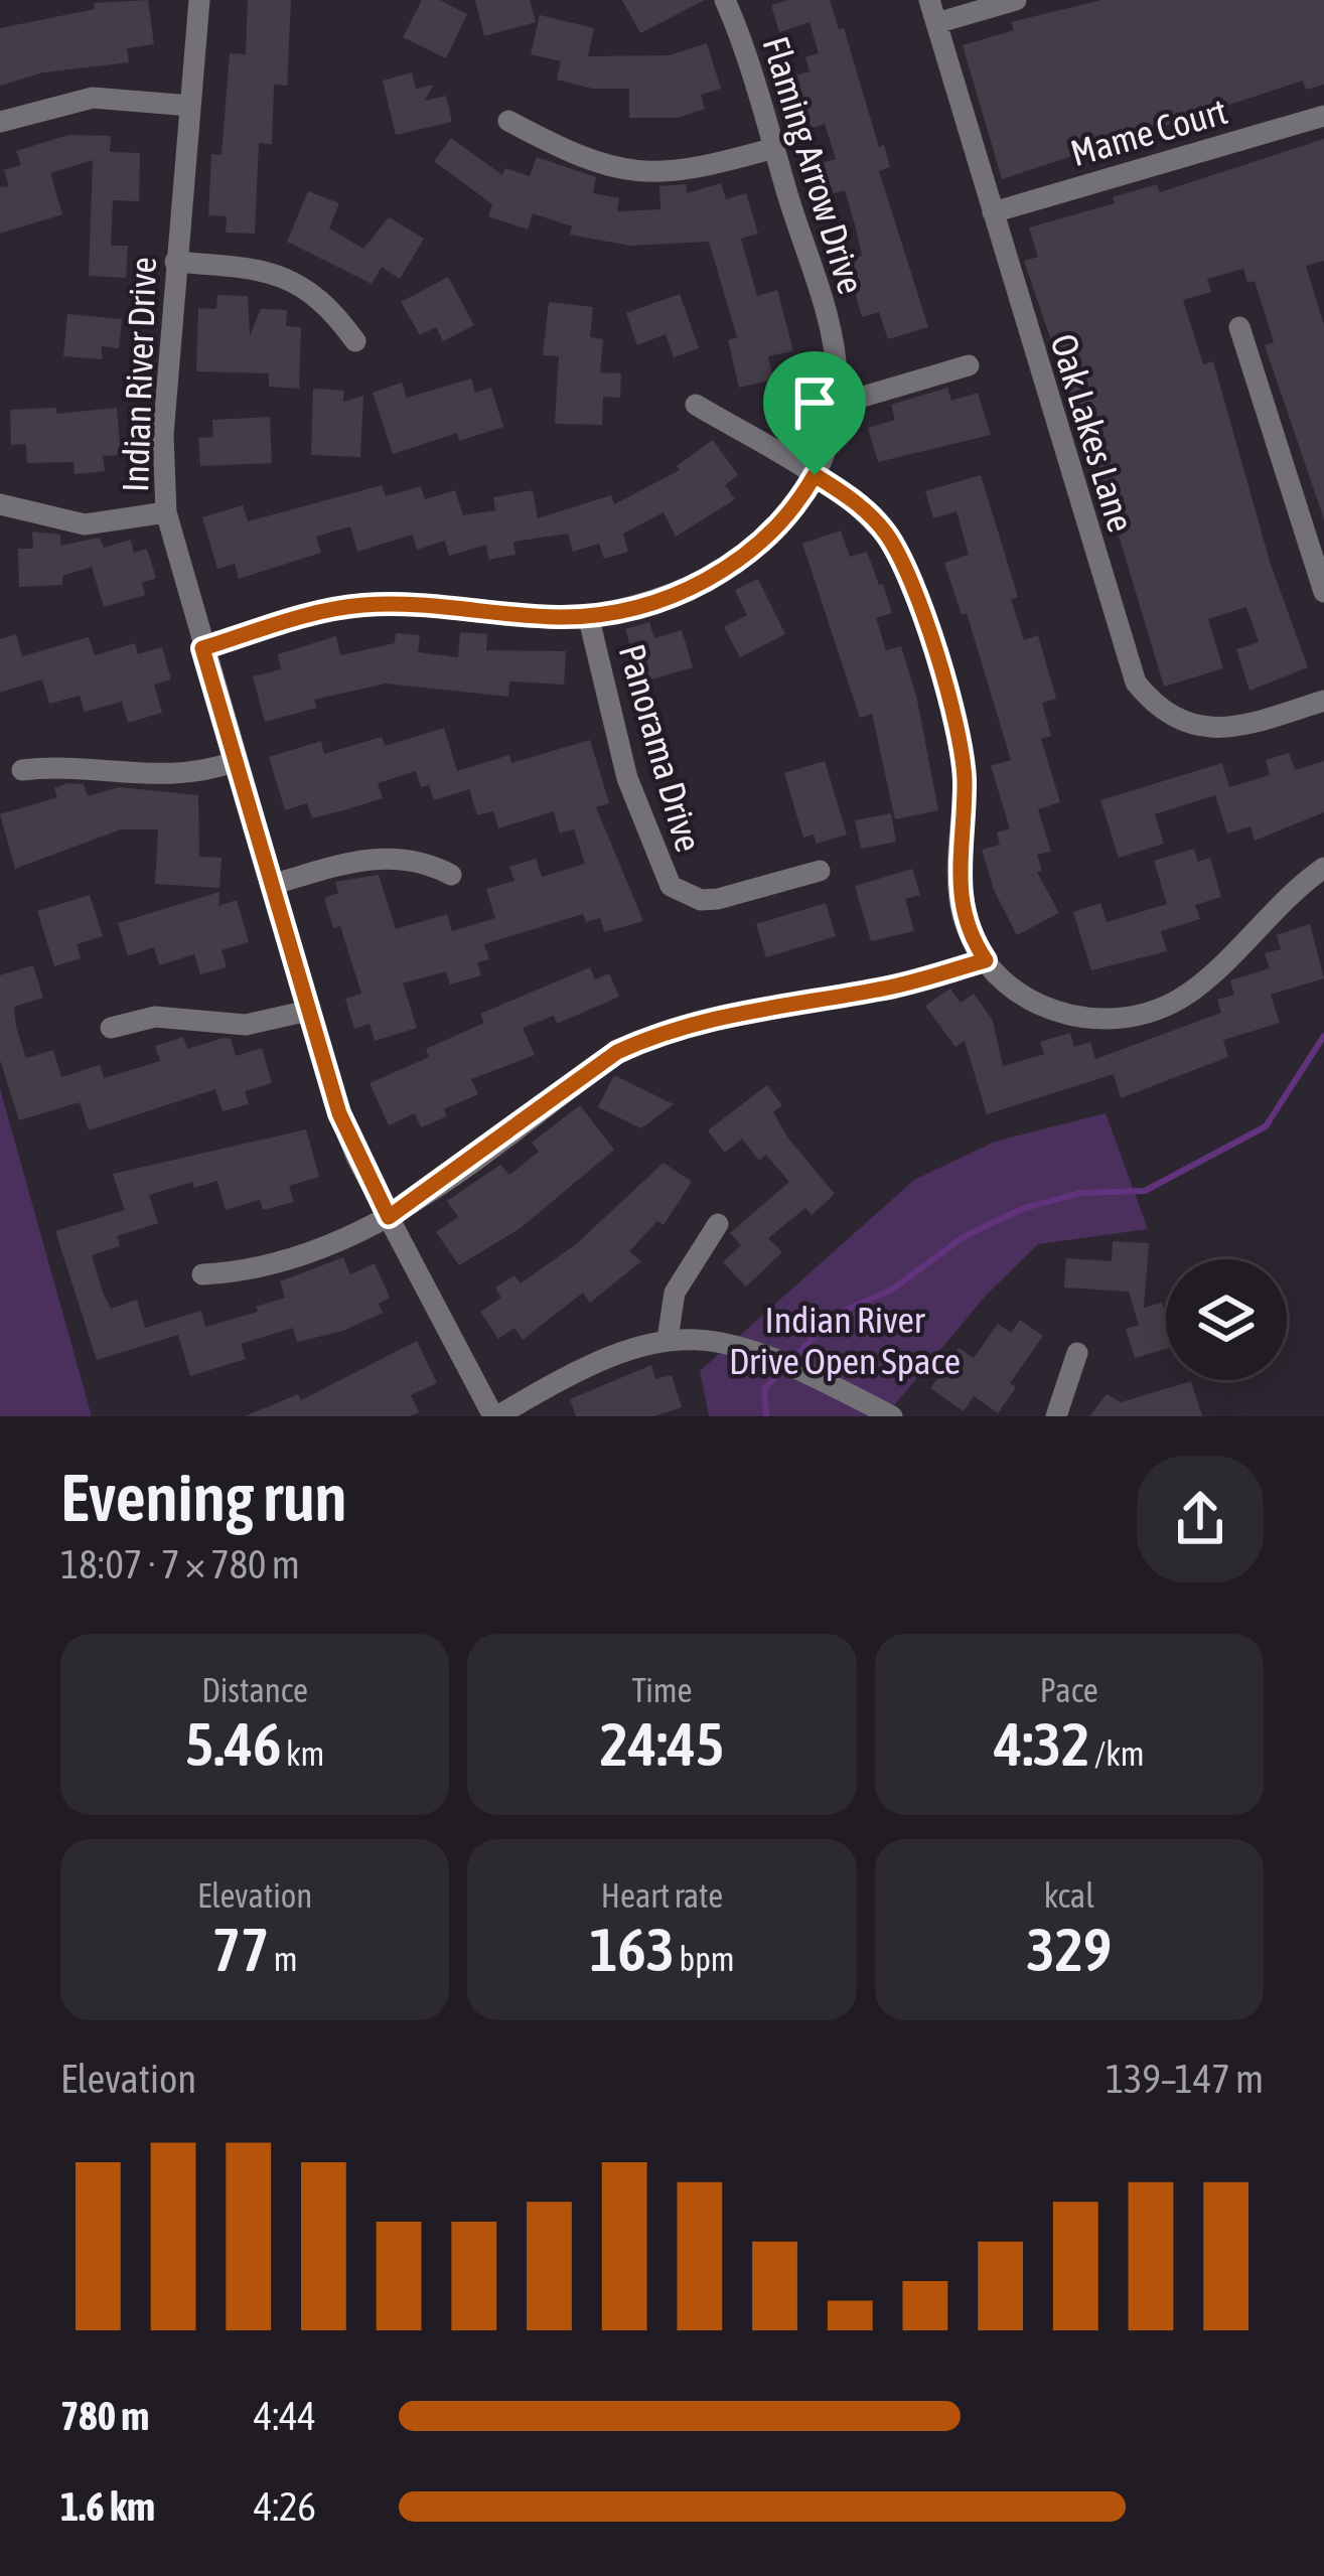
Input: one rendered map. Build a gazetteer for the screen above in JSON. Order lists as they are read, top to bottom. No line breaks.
{"streets":{"street":["Mame Court","Flaming Arrow Drive","Indian River Drive","Oak Lakes Lane","Panorama Drive"]},"crossings":[["Mame Court","Oak Lakes Lane"],["Flaming Arrow Drive","Indian River Drive"],["Flaming Arrow Drive","Panorama Drive"]],"parks":["Indian River Drive Open Space"],"page":{"heading":["Evening run","18:07 · 7 × 780 m"],"stats":[["Distance","5.46 km"],["Time","24:45"],["Pace","4:32 /km"],["Elevation","77 m"],["Heart rate","163 bpm"],["kcal","329"]],"chart":["Elevation","139–147 m"],"list":[{"name":"780 m","note":"4:44"},{"name":"1.6 km","note":"4:26"}]}}
